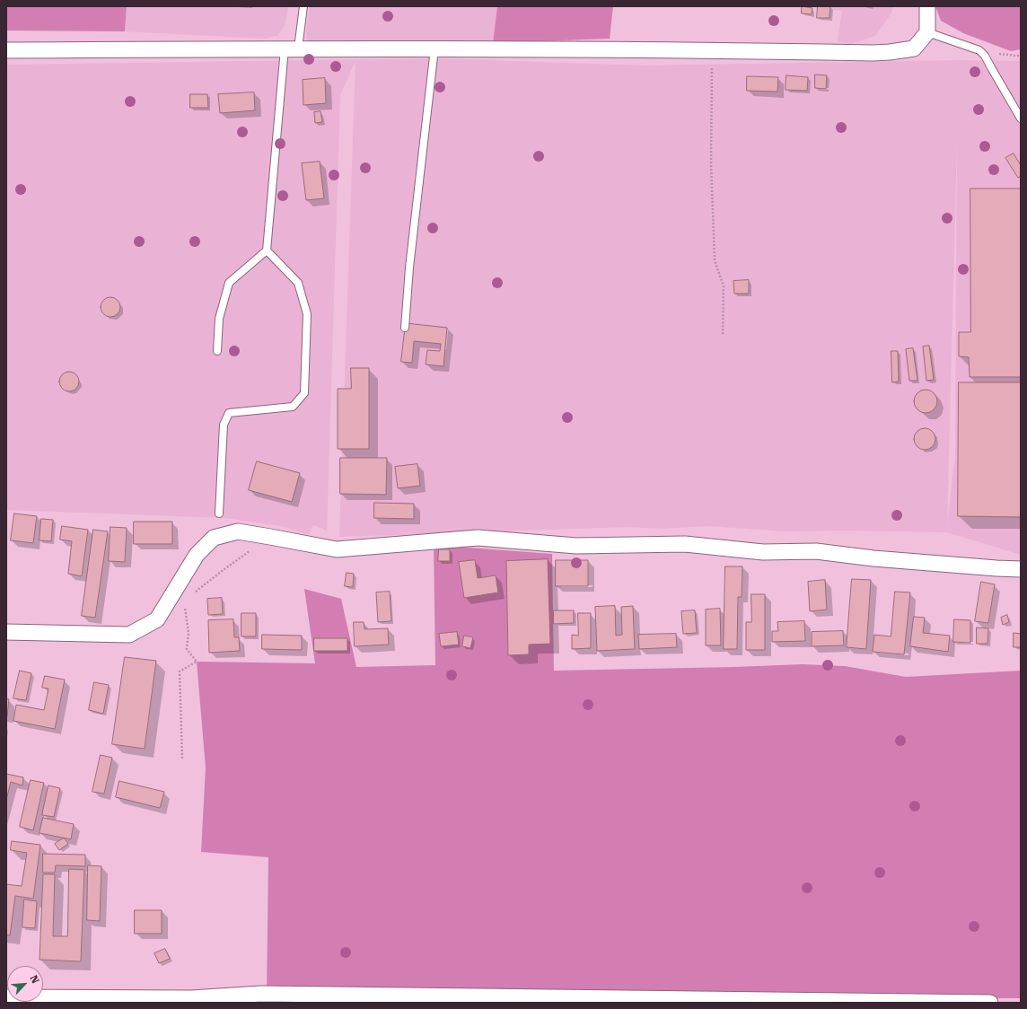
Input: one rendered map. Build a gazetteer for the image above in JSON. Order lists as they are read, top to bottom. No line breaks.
{"north":"top right"}
